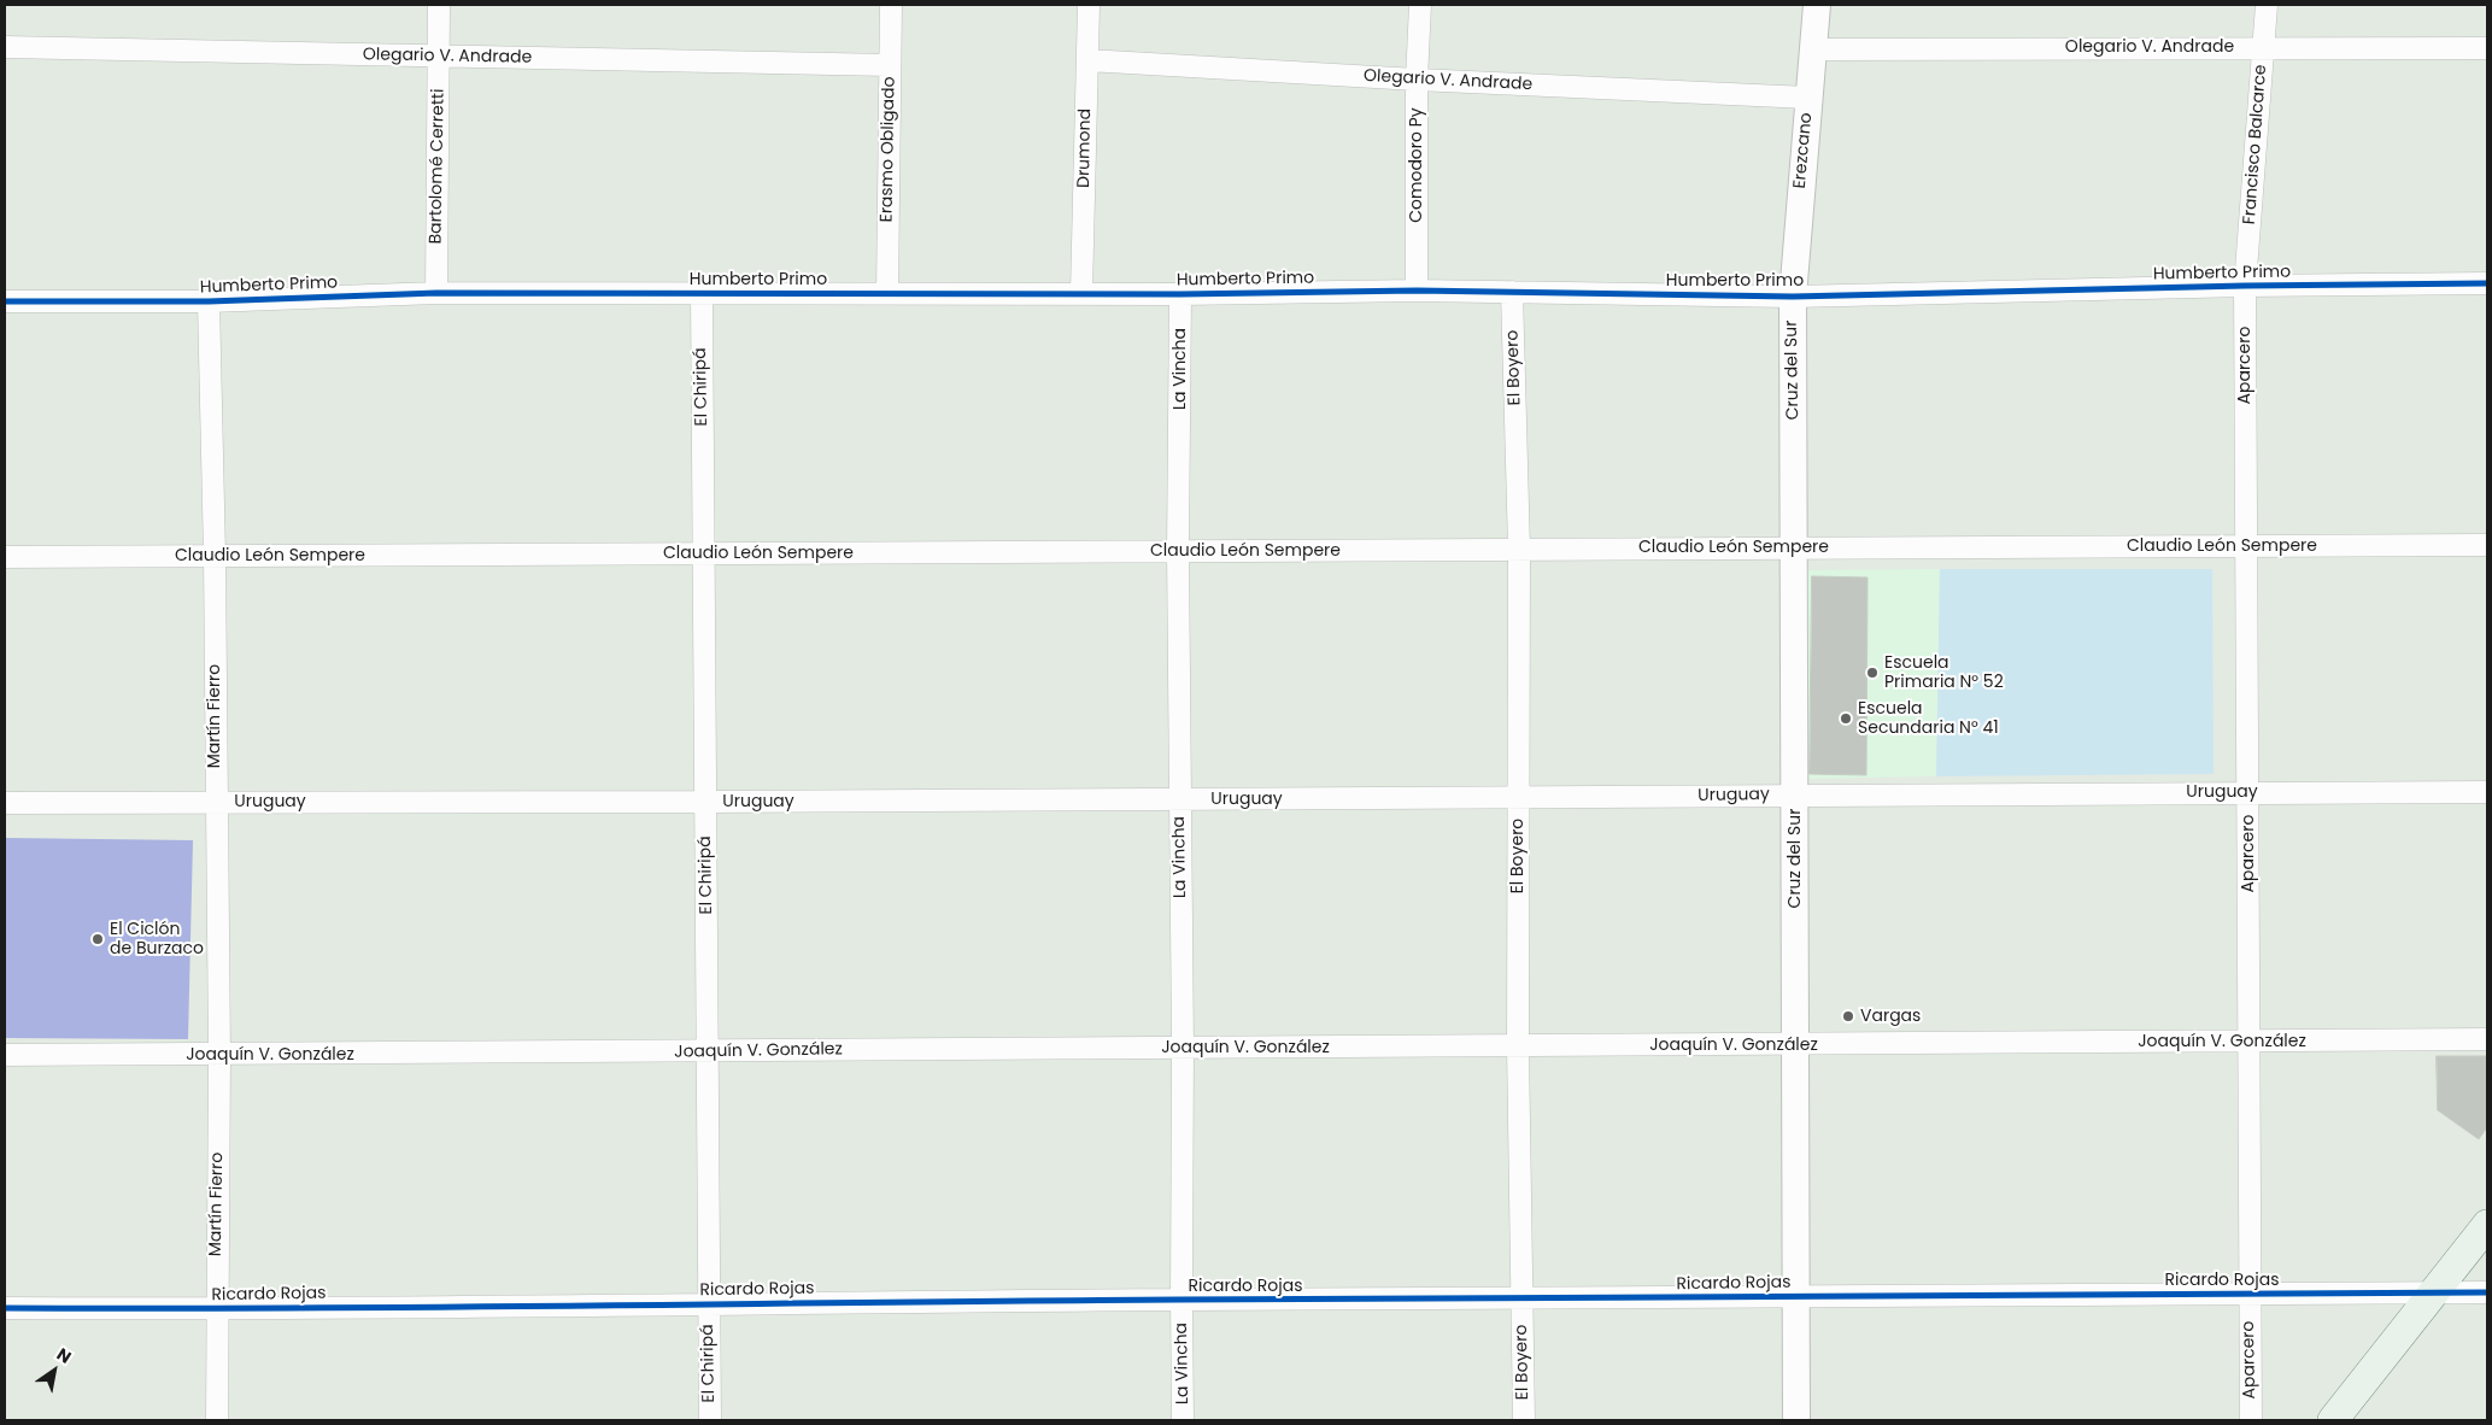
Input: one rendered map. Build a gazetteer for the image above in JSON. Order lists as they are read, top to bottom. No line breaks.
{"streets":{"street":["Olegario V. Andrade","Francisco Balcarce","Drumond","Erasmo Obligado","Erezcano","Comodoro Py","Bartolomé Cerretti","Humberto Primo","Aparcero","El Boyero","La Vincha","Cruz del Sur","El Chiripá","Claudio León Sempere","Martín Fierro","Uruguay","Joaquín V. González","Ricardo Rojas"]},"crossings":[["Olegario V. Andrade","Francisco Balcarce"],["Olegario V. Andrade","Drumond"],["Olegario V. Andrade","Erasmo Obligado"],["Olegario V. Andrade","Erezcano"],["Olegario V. Andrade","Comodoro Py"],["Olegario V. Andrade","Bartolomé Cerretti"],["Francisco Balcarce","Humberto Primo"],["Francisco Balcarce","Aparcero"],["Drumond","Humberto Primo"],["Erasmo Obligado","Humberto Primo"],["Erezcano","Humberto Primo"],["Erezcano","Cruz del Sur"],["Comodoro Py","Humberto Primo"],["Bartolomé Cerretti","Humberto Primo"],["Humberto Primo","Aparcero"],["Humberto Primo","El Boyero"],["Humberto Primo","La Vincha"],["Humberto Primo","Cruz del Sur"],["Humberto Primo","El Chiripá"],["Humberto Primo","Martín Fierro"],["Aparcero","Claudio León Sempere"],["Aparcero","Uruguay"],["Aparcero","Joaquín V. González"],["Aparcero","Ricardo Rojas"],["El Boyero","Claudio León Sempere"],["El Boyero","Uruguay"],["El Boyero","Joaquín V. González"],["El Boyero","Ricardo Rojas"],["La Vincha","Claudio León Sempere"],["La Vincha","Uruguay"],["La Vincha","Joaquín V. González"],["La Vincha","Ricardo Rojas"],["Cruz del Sur","Claudio León Sempere"],["Cruz del Sur","Uruguay"],["Cruz del Sur","Joaquín V. González"],["Cruz del Sur","Ricardo Rojas"],["El Chiripá","Claudio León Sempere"],["El Chiripá","Uruguay"],["El Chiripá","Joaquín V. González"],["El Chiripá","Ricardo Rojas"],["Claudio León Sempere","Martín Fierro"],["Martín Fierro","Uruguay"],["Martín Fierro","Joaquín V. González"],["Martín Fierro","Ricardo Rojas"]],"places":["Escuela Primaria N° 52","Escuela Secundaria N° 41","El Ciclón de Burzaco","Vargas"],"north":"top right"}
